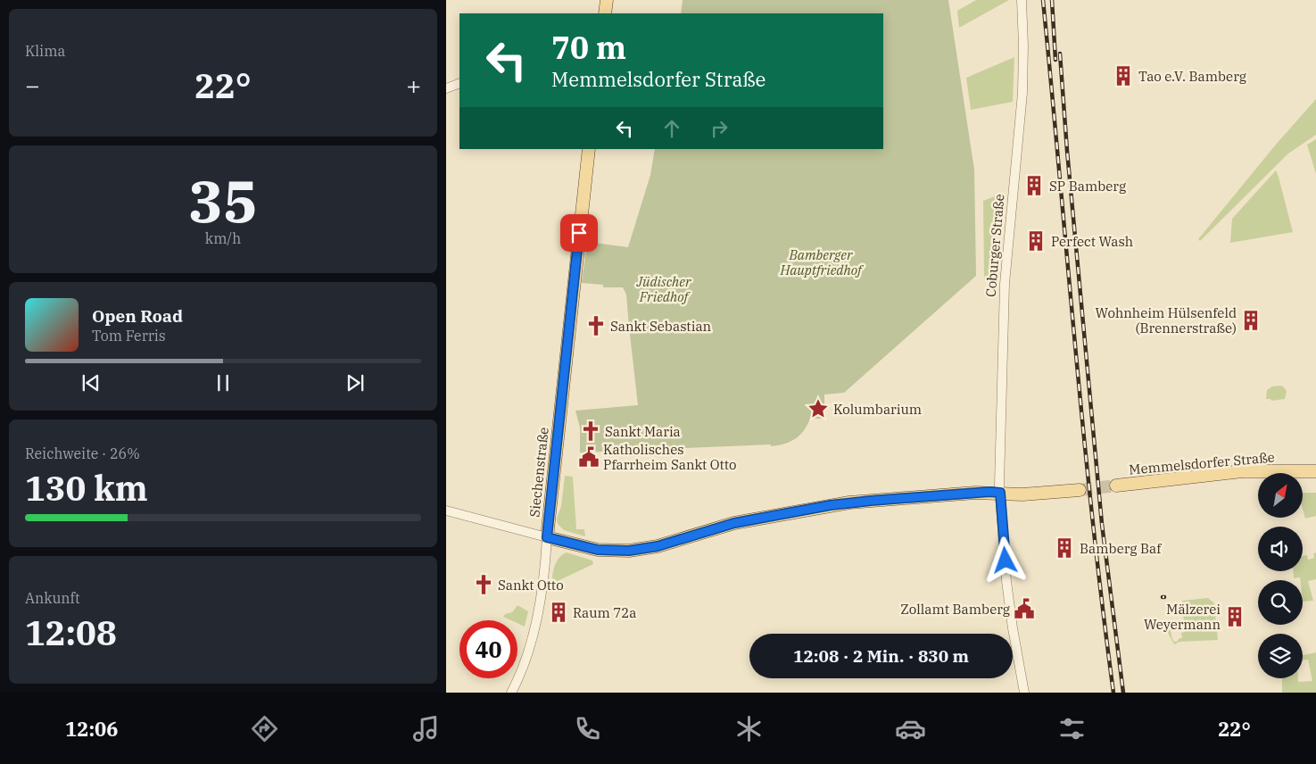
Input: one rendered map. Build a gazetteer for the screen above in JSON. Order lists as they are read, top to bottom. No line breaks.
{"streets":{"main road":["Memmelsdorfer Straße","Siechenstraße"],"street":["Coburger Straße"]},"parks":["Bamberger Hauptfriedhof","Jüdischer Friedhof"],"places":{"building":["Tao e.V. Bamberg","SP Bamberg","Perfect Wash","Wohnheim Hülsenfeld (Brennerstraße)","Bamberg Baf","Raum 72a","Mälzerei Weyermann"],"church":["Sankt Sebastian","Sankt Maria","Sankt Otto"],"place":["Kolumbarium"],"public building":["Katholisches Pfarrheim Sankt Otto","Zollamt Bamberg"]},"north":"top right","page":{"tile":["Klima",["35","km/h"],["Reichweite · 26%","130 km"],["Ankunft","12:08"]],"turn":["70 m","Memmelsdorfer Straße"],"heat":["−","22°","+"],"song":["Open Road","Tom Ferris"],"limit":"40","trip":"12:08 · 2 Min. · 830 m","tabs":["12:06","22°"]}}
